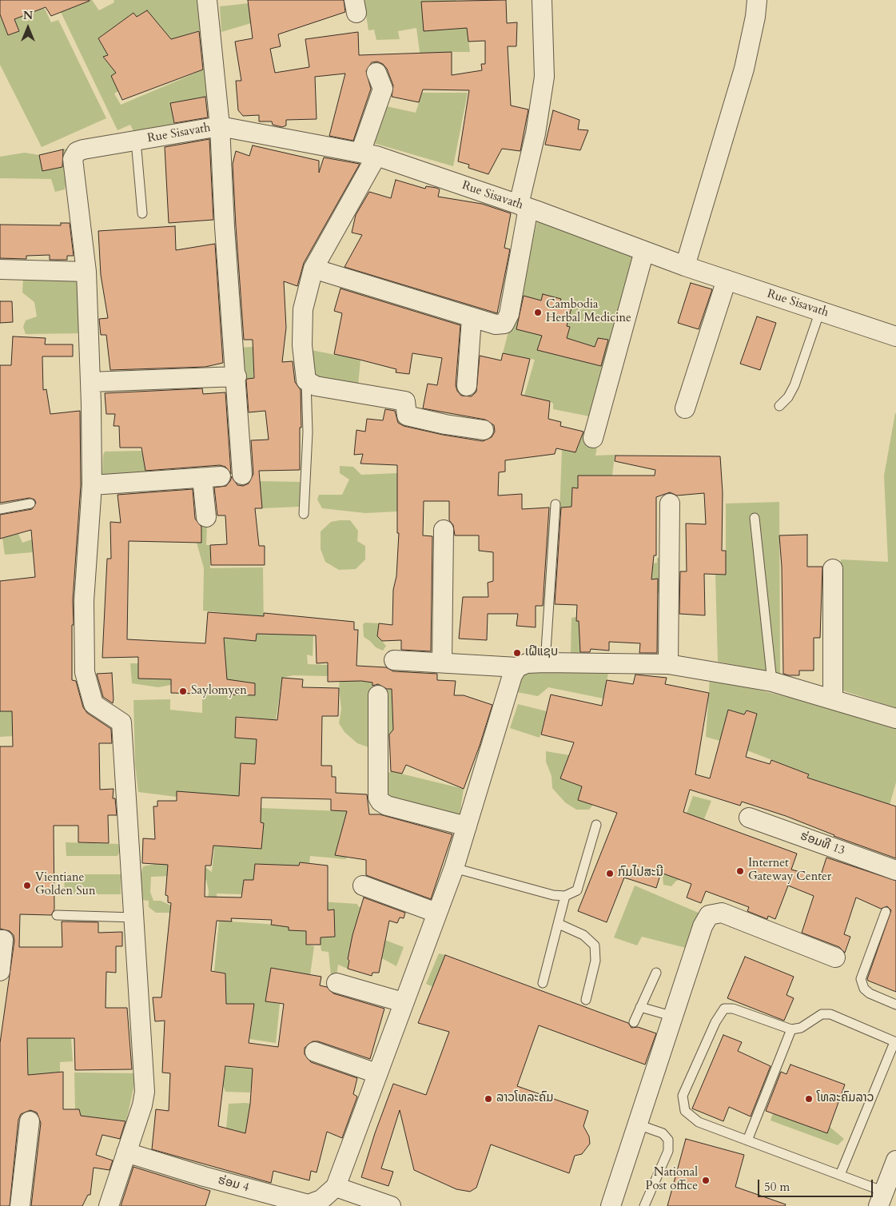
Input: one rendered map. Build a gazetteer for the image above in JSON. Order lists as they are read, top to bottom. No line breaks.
{"streets":{"street":["Rue Sisavath","ຮ່ອມທີ 13","ຮ່ອມ 4"]},"places":["Cambodia Herbal Medicine","ເຝີແຊບ","Saylomyen","Internet Gateway Center","ກົມໄປສະນີ","Vientiane Golden Sun","ລາວໂທລະຄົມ","ໂທລະຄົມລາວ","National Post office"],"scale_bar":"50 m","north":"top"}
